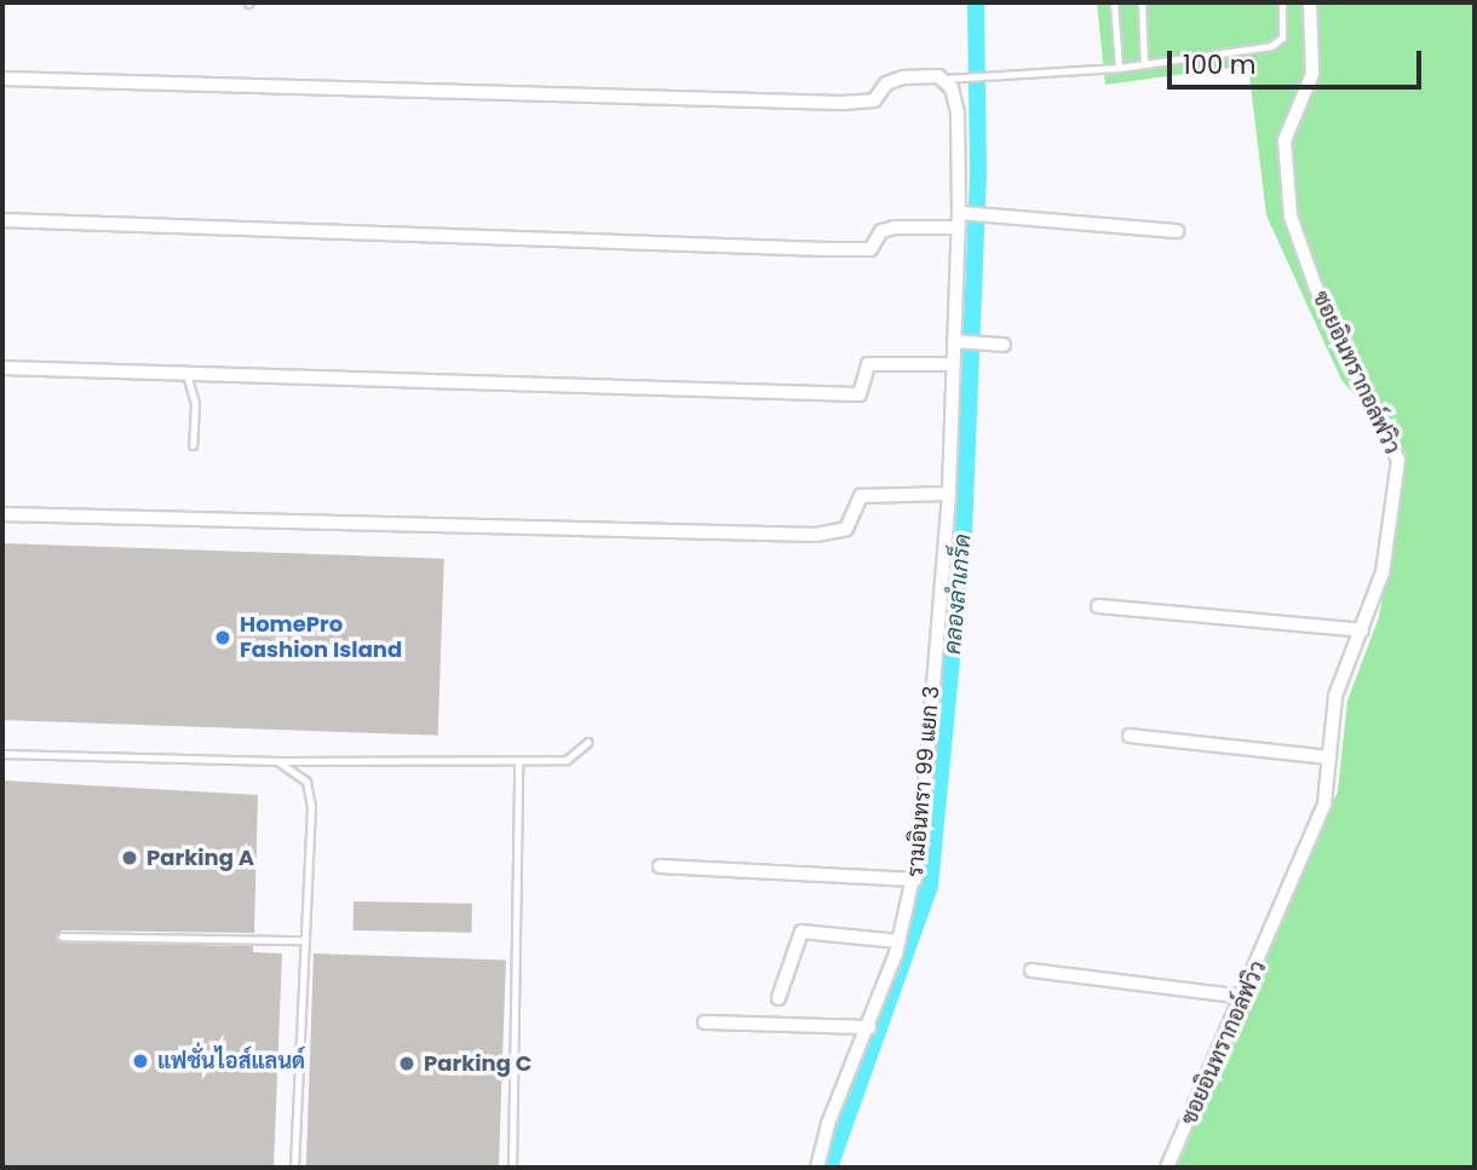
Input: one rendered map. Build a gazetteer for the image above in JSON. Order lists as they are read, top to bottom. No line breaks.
{"streets":{"street":["ซอยอินทรากอล์ฟวิว","รามอินทรา 99 แยก 3"]},"water":["คลองลำเกร็ด"],"places":["HomePro Fashion Island","Parking A","แฟชั่นไอส์แลนด์","Parking C"],"scale_bar":"100 m"}
